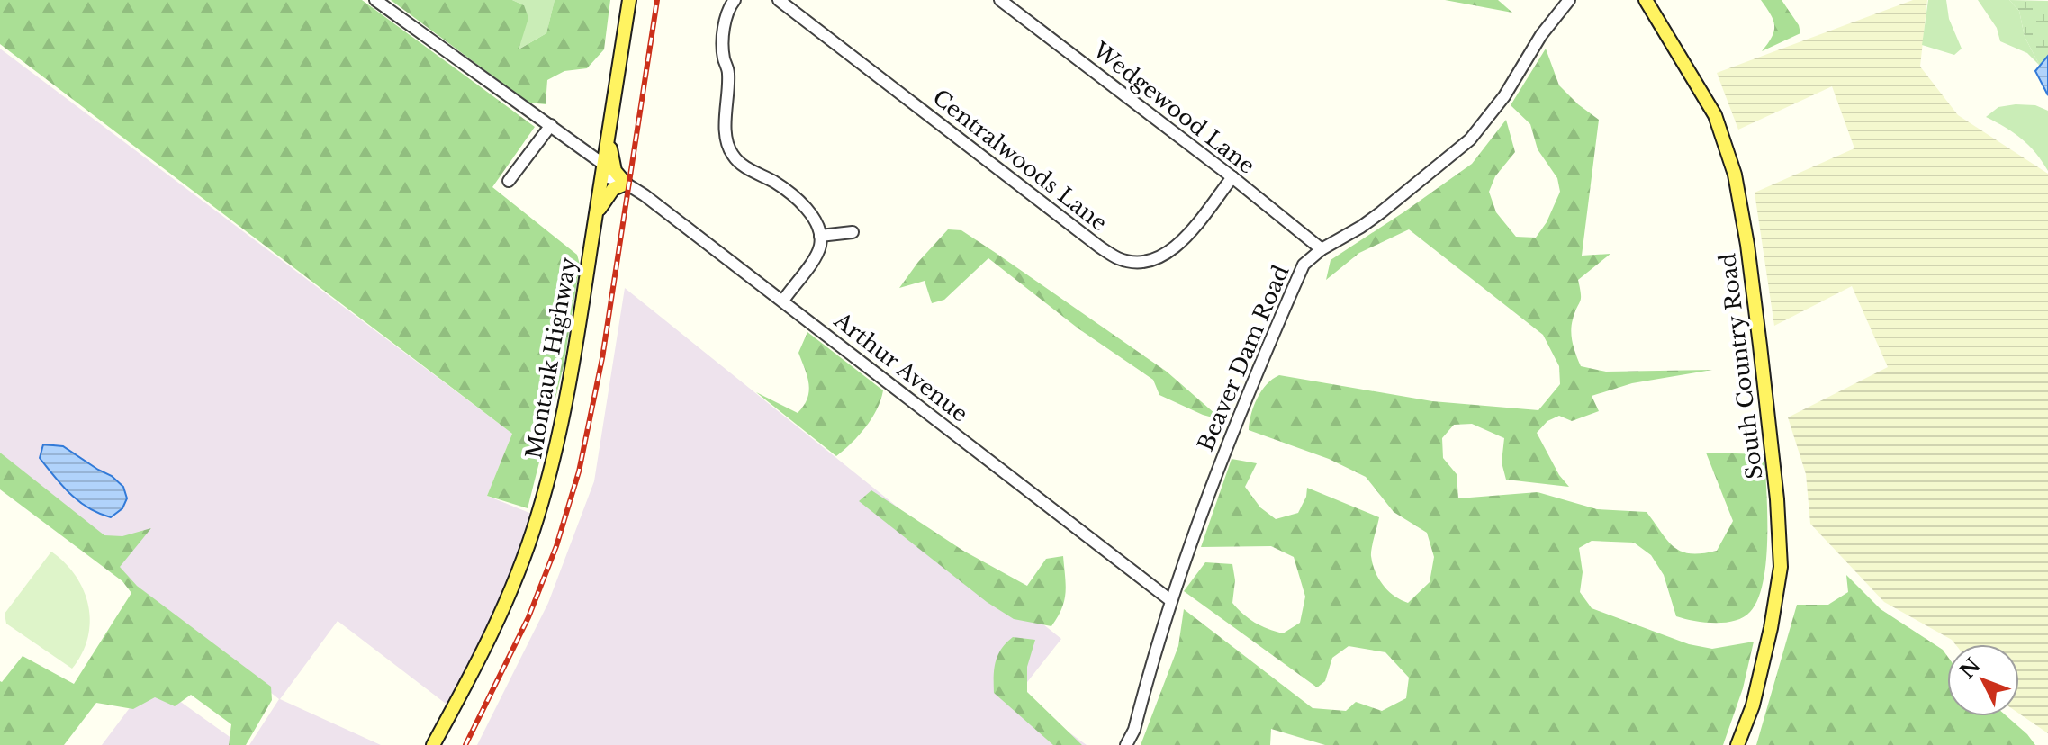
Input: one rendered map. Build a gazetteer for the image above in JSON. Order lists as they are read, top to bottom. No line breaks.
{"streets":{"main road":["Montauk Highway","South Country Road"],"street":["Wedgewood Lane","Centralwoods Lane","Beaver Dam Road","Arthur Avenue"]},"crossings":[["Wedgewood Lane","Centralwoods Lane"],["Wedgewood Lane","Beaver Dam Road"],["Montauk Highway","Arthur Avenue"],["Beaver Dam Road","Arthur Avenue"]],"north":"top left"}
